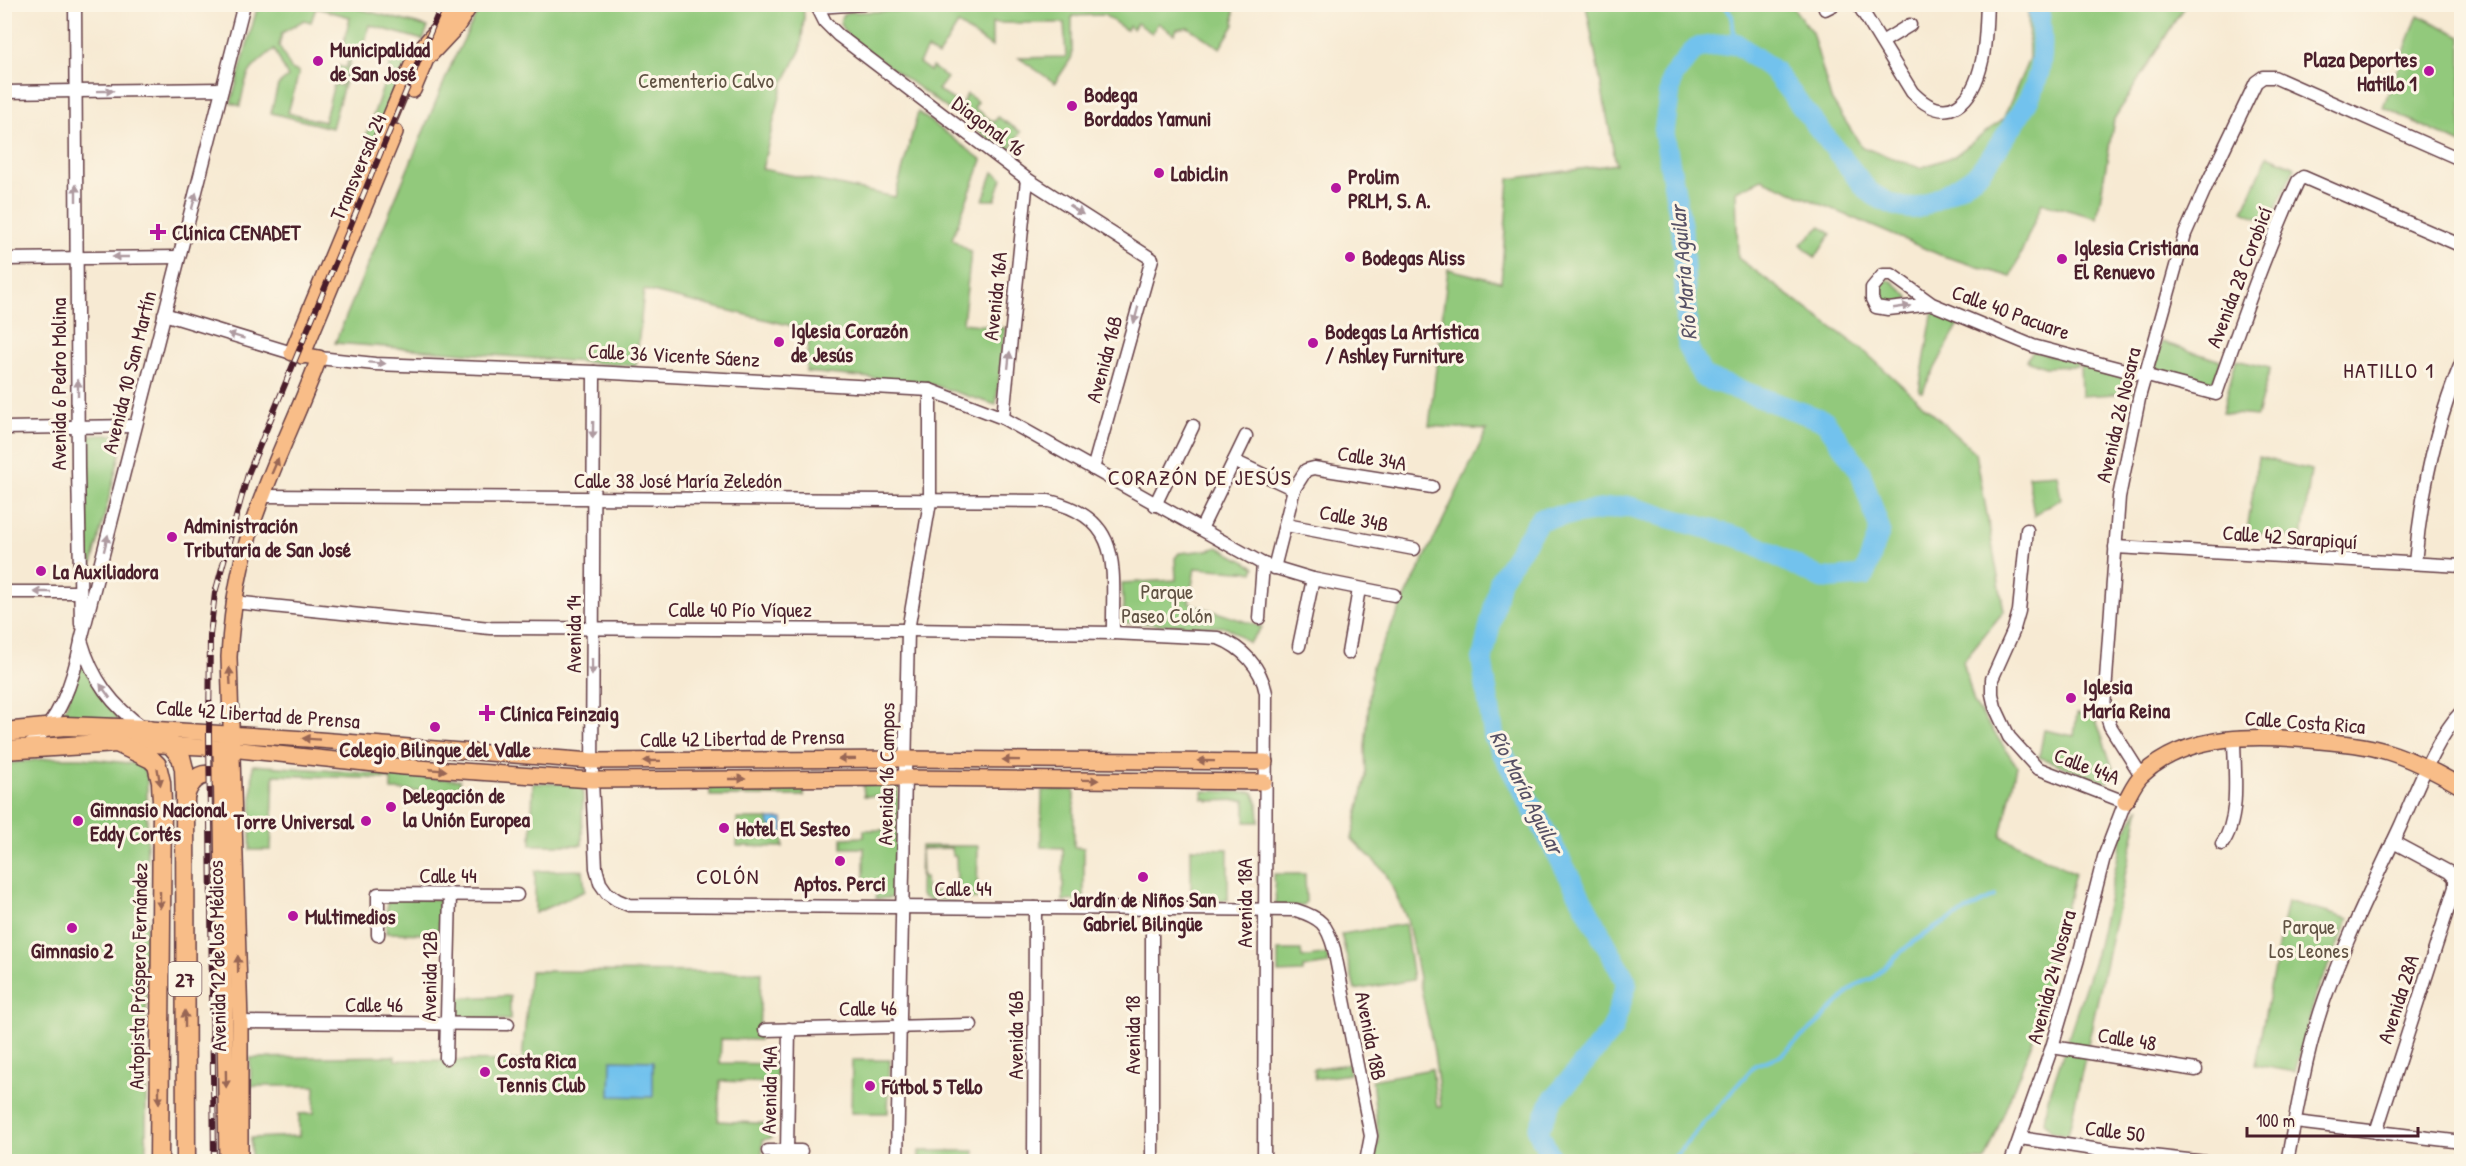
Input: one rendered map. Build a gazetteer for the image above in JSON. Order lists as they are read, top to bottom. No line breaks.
{"streets":{"highway":["Calle 42 Libertad de Prensa","Autopista Próspero Fernández","27"],"main road":["Transversal 24","Calle 36 Vicente Sáenz","Calle Costa Rica","Avenida 12 de los Médicos"],"street":["Diagonal 16","Avenida 28 Corobicí","Avenida 16A","Calle 40 Pacuare","Avenida 16B","Avenida 10 San Martín","Avenida 6 Pedro Molina","Avenida 26 Nosara","Calle 34A","Calle 38 José María Zeledón","Calle 34B","Calle 42 Sarapiquí","Calle 40 Pío Víquez","Avenida 14","Calle 44A","Avenida 16 Campos","Calle 44","Avenida 18A","Avenida 12B","Avenida 24 Nosara","Avenida 28A","Calle 46","Avenida 18","Avenida 18B","Calle 48","Avenida 14A","Calle 50"]},"crossings":[["Diagonal 16","Avenida 16A"],["Diagonal 16","Avenida 16B"],["Transversal 24","Calle 36 Vicente Sáenz"],["Avenida 28 Corobicí","Calle 40 Pacuare"],["Avenida 16A","Calle 36 Vicente Sáenz"],["Calle 40 Pacuare","Avenida 26 Nosara"],["Calle 36 Vicente Sáenz","Avenida 16B"],["Calle 36 Vicente Sáenz","Avenida 10 San Martín"],["Calle 36 Vicente Sáenz","Avenida 14"],["Calle 36 Vicente Sáenz","Avenida 16 Campos"],["Calle 36 Vicente Sáenz","Avenida 12 de los Médicos"],["Avenida 16B","Calle 44"],["Avenida 10 San Martín","Avenida 6 Pedro Molina"],["Avenida 6 Pedro Molina","Calle 42 Libertad de Prensa"],["Avenida 26 Nosara","Calle 42 Sarapiquí"],["Avenida 26 Nosara","Calle Costa Rica"],["Calle 38 José María Zeledón","Calle 40 Pío Víquez"],["Calle 38 José María Zeledón","Avenida 14"],["Calle 38 José María Zeledón","Avenida 16 Campos"],["Calle 38 José María Zeledón","Avenida 12 de los Médicos"],["Calle 40 Pío Víquez","Avenida 14"],["Calle 40 Pío Víquez","Avenida 16 Campos"],["Calle 40 Pío Víquez","Avenida 18A"],["Calle 40 Pío Víquez","Avenida 12 de los Médicos"],["Avenida 14","Calle 42 Libertad de Prensa"],["Avenida 14","Calle 44"],["Calle 42 Libertad de Prensa","Avenida 16 Campos"],["Calle 42 Libertad de Prensa","Avenida 18A"],["Calle 42 Libertad de Prensa","Avenida 12 de los Médicos"],["Calle 42 Libertad de Prensa","Autopista Próspero Fernández"],["Calle 42 Libertad de Prensa","27"],["Calle Costa Rica","Calle 44A"],["Calle Costa Rica","Avenida 24 Nosara"],["Calle 44A","Avenida 24 Nosara"],["Avenida 16 Campos","Calle 44"],["Avenida 16 Campos","Calle 46"],["Calle 44","Avenida 18A"],["Calle 44","Avenida 12B"],["Calle 44","Avenida 18"],["Calle 44","Avenida 18B"],["Avenida 12 de los Médicos","Calle 46"],["Avenida 12B","Calle 46"],["Avenida 24 Nosara","Calle 48"],["Avenida 24 Nosara","Calle 50"],["Calle 46","Avenida 14A"]],"one_way":["Diagonal 16","Avenida 16A","Avenida 10 San Martín","Avenida 6 Pedro Molina","Avenida 14"],"districts":["HATILLO 1","CORAZÓN DE JESÚS","COLÓN"],"water":["Río María Aguilar"],"parks":["Cementerio Calvo","Parque Paseo Colón","Parque Los Leones"],"places":{"other":["Municipalidad de San José","Plaza Deportes Hatillo 1","Bodega Bordados Yamuni","Labiclin","Prolim PRLM, S. A.","Bodegas Aliss","Iglesia Cristiana El Renuevo","Iglesia Corazón de Jesús","Bodegas La Artística / Ashley Furniture","Administración Tributaria de San José","La Auxiliadora","Iglesia María Reina","Colegio Bilingue del Valle","Delegación de la Unión Europea","Gimnasio Nacional Eddy Cortés","Torre Universal","Hotel El Sesteo","Aptos. Perci","Jardín de Niños San Gabriel Bilingüe","Multimedios","Gimnasio 2","Costa Rica Tennis Club","Fútbol 5 Tello"],"health":["Clínica CENADET","Clínica Feinzaig"]},"scale_bar":"100 m"}
